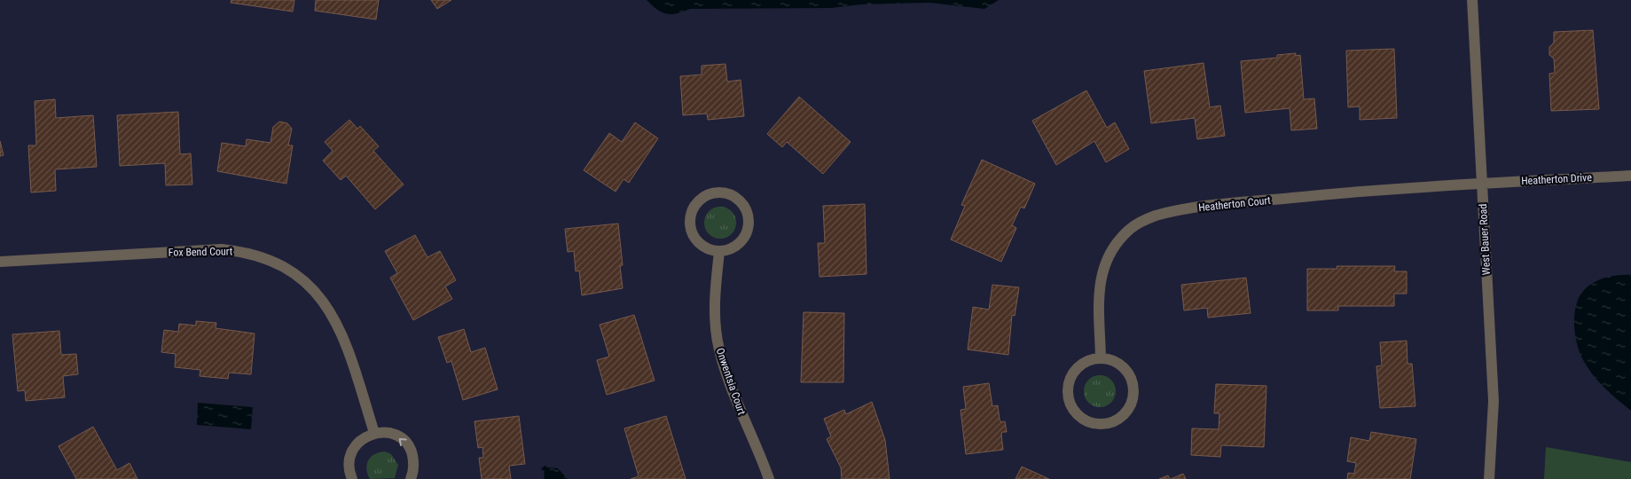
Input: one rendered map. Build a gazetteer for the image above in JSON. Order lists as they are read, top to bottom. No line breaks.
{"streets":{"street":["Heatherton Drive","Heatherton Court","West Bauer Road","Fox Bend Court","Onwentsia Court"]},"crossings":[["Heatherton Drive","Heatherton Court"],["Heatherton Drive","West Bauer Road"],["Heatherton Court","West Bauer Road"]]}
